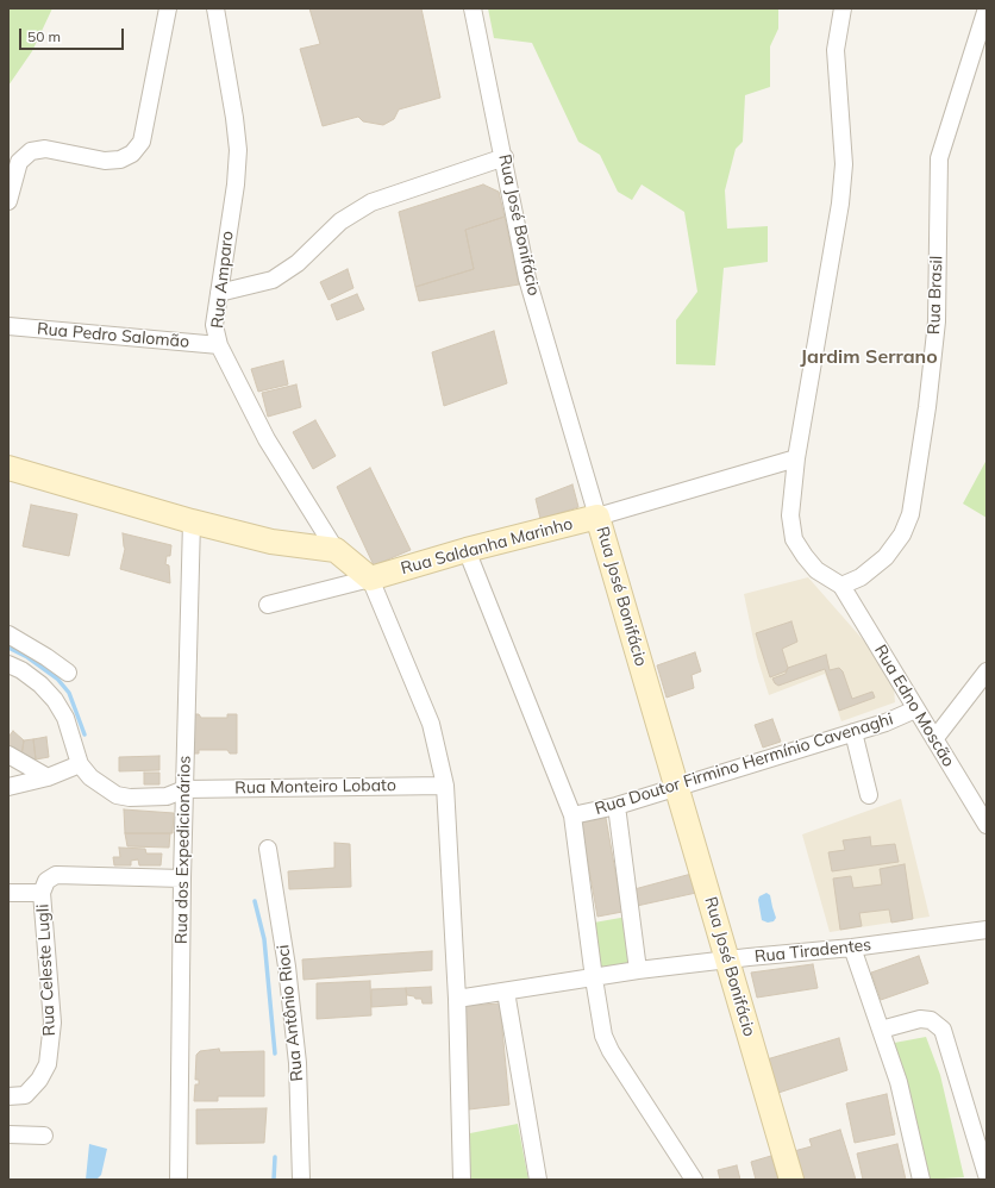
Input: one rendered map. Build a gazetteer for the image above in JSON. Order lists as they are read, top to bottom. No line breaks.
{"streets":{"main road":["Rua José Bonifácio","Rua Saldanha Marinho"],"street":["Rua Amparo","Rua Brasil","Rua Pedro Salomão","Rua Edno Moscão","Rua Doutor Firmino Hermínio Cavenaghi","Rua Monteiro Lobato","Rua dos Expedicionários","Rua Tiradentes","Rua Celeste Lugli","Rua Antônio Rioci"]},"crossings":[["Rua José Bonifácio","Rua Saldanha Marinho"],["Rua José Bonifácio","Rua Doutor Firmino Hermínio Cavenaghi"],["Rua José Bonifácio","Rua Tiradentes"],["Rua Amparo","Rua Pedro Salomão"],["Rua Brasil","Rua Edno Moscão"],["Rua Edno Moscão","Rua Doutor Firmino Hermínio Cavenaghi"],["Rua Monteiro Lobato","Rua dos Expedicionários"]],"districts":["Jardim Serrano"],"scale_bar":"50 m"}
